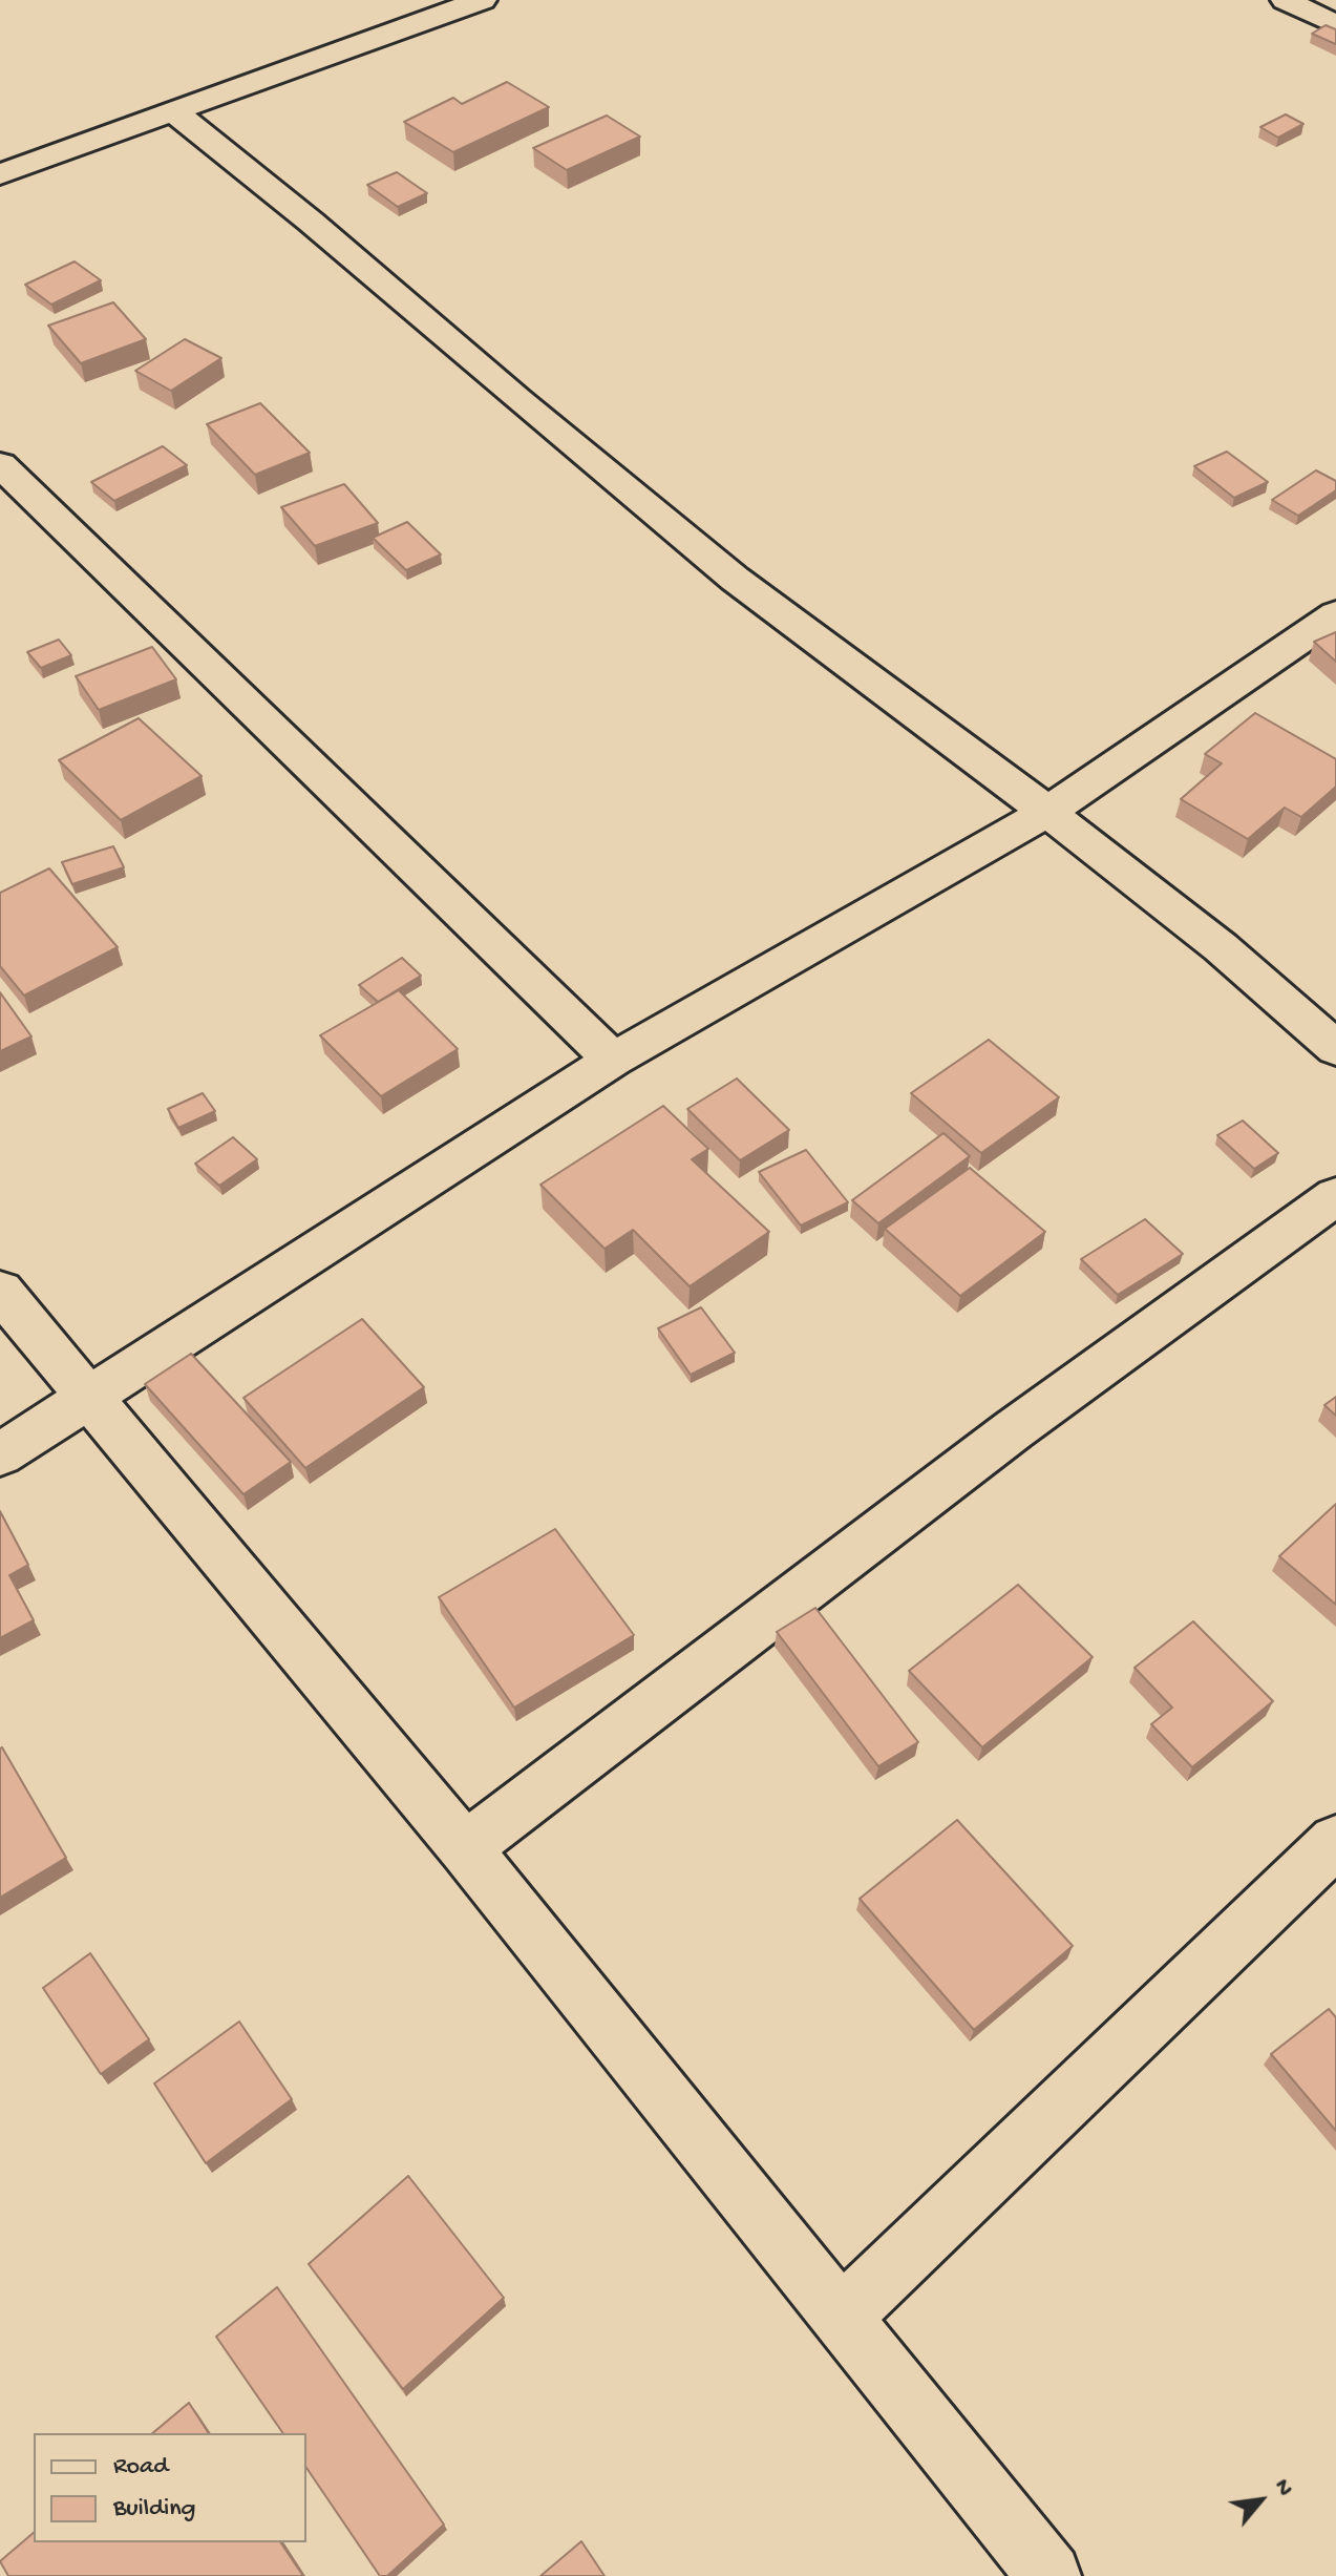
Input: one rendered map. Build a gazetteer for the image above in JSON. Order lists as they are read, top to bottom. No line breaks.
{"legend":["Road","Building"],"north":"top right"}
